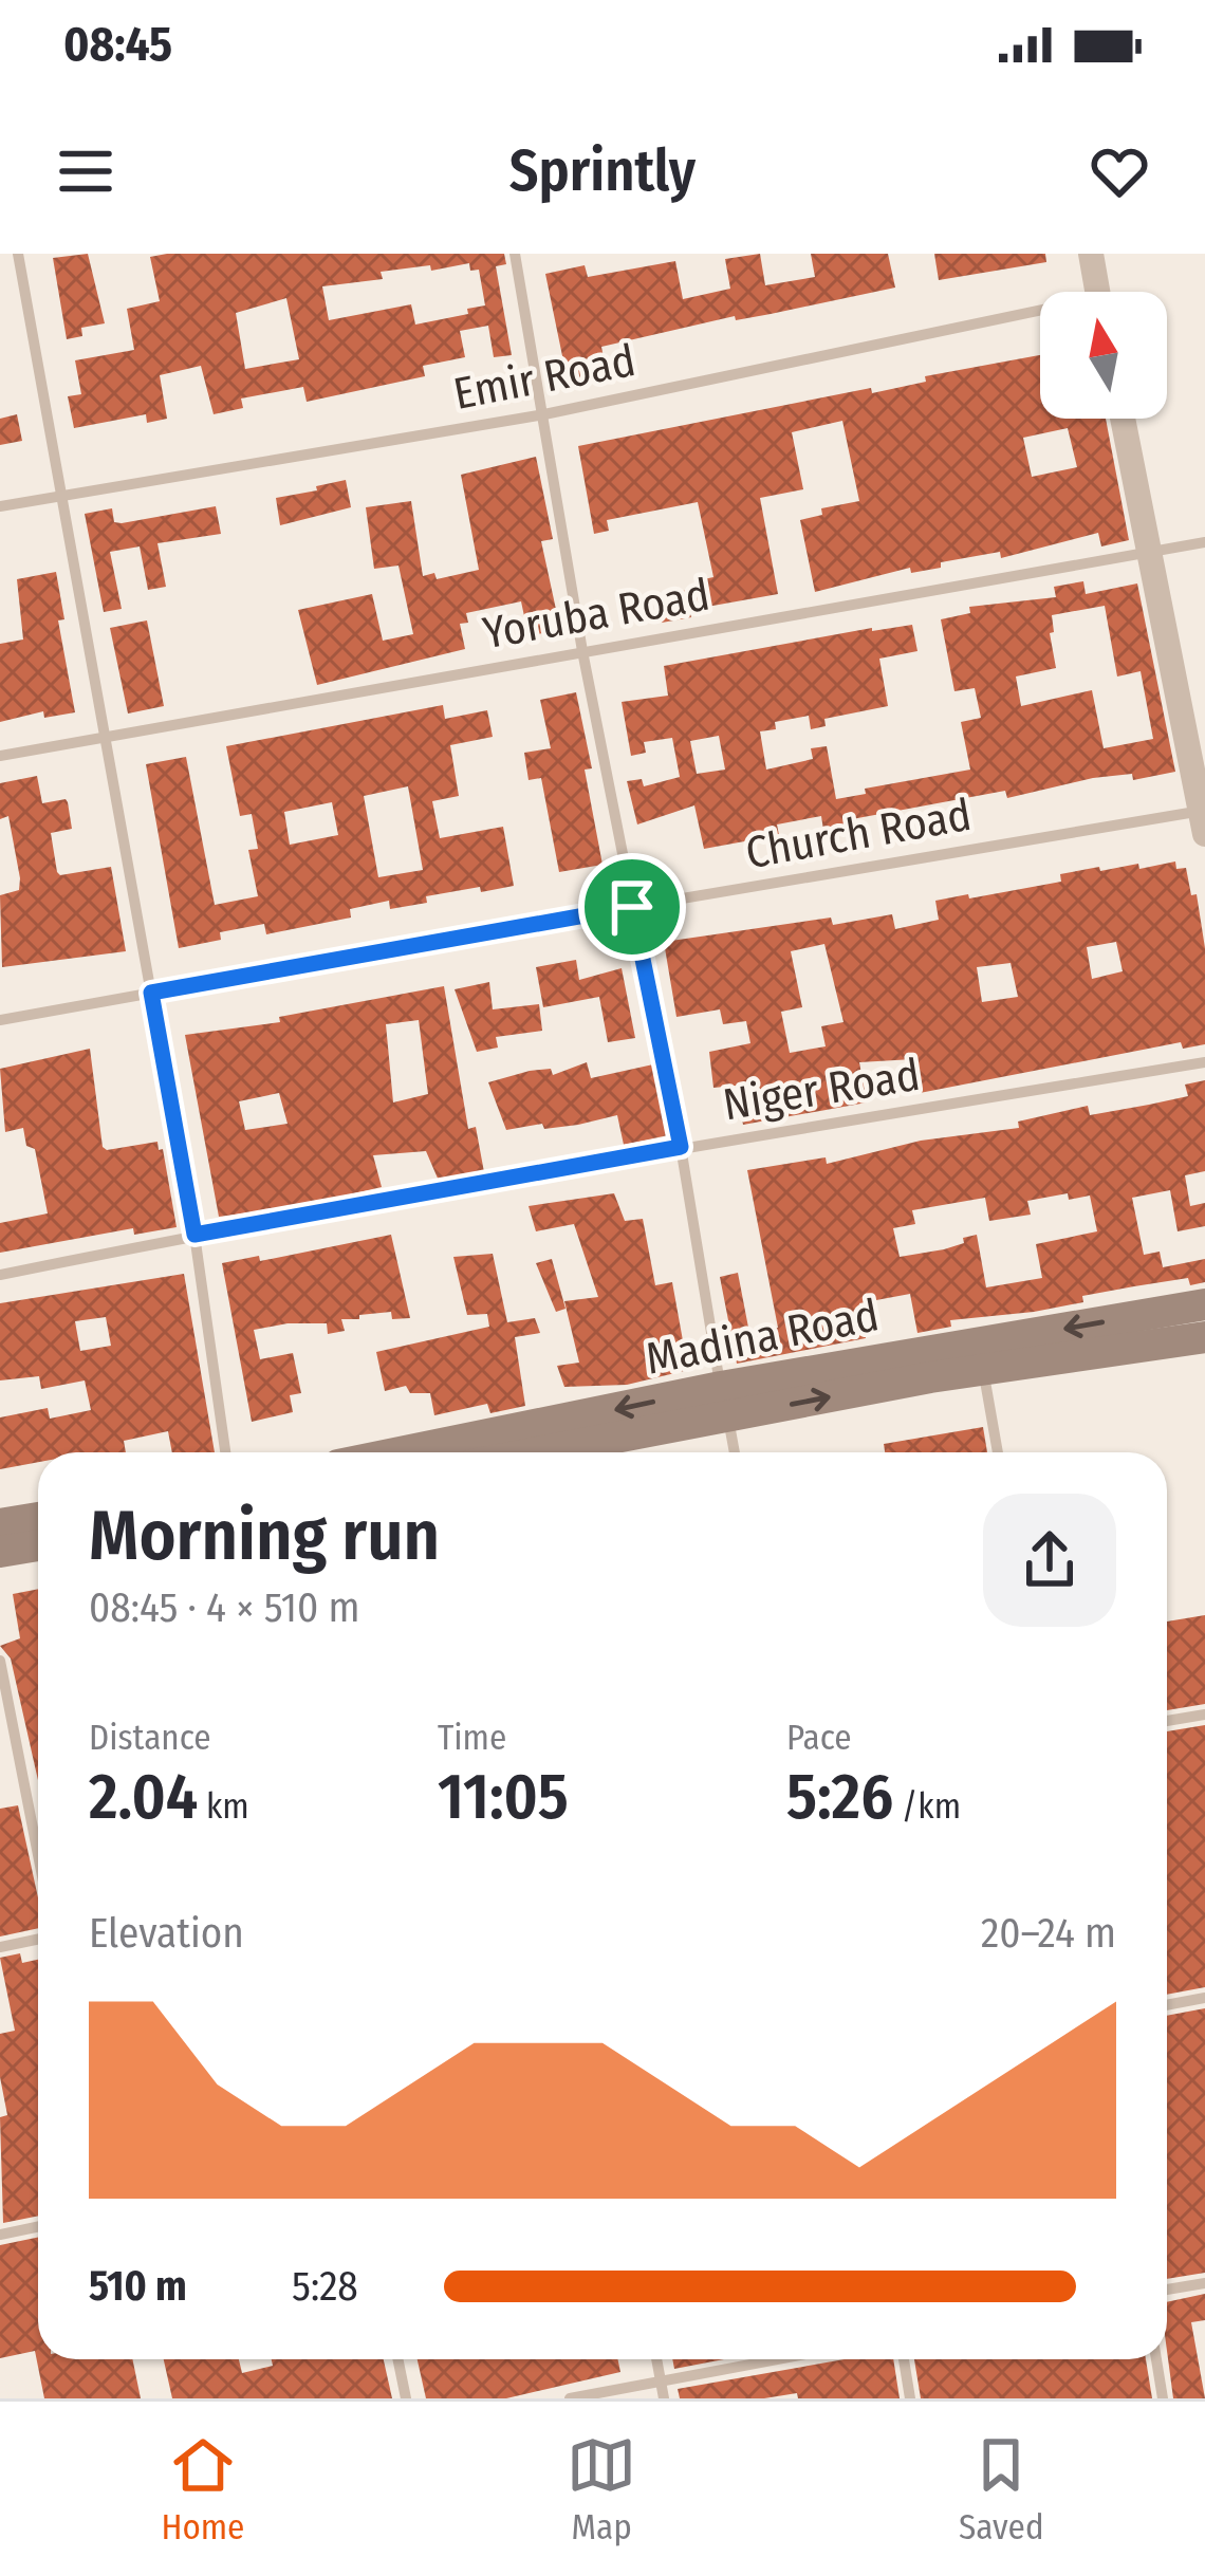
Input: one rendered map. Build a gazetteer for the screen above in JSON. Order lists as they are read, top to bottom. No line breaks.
{"streets":{"main road":["Madina Road"],"lane":["Emir Road","Yoruba Road","Church Road","Niger Road"]},"north":"top","page":{"status":"08:45","header":"Sprintly","heading":["Morning run","08:45 · 4 × 510 m"],"stats":[["Distance","2.04 km"],["Time","11:05"],["Pace","5:26 /km"]],"chart":["Elevation","20–24 m"],"list":[{"name":"510 m","note":"5:28"}],"tabs":["Home","Map","Saved"]}}
